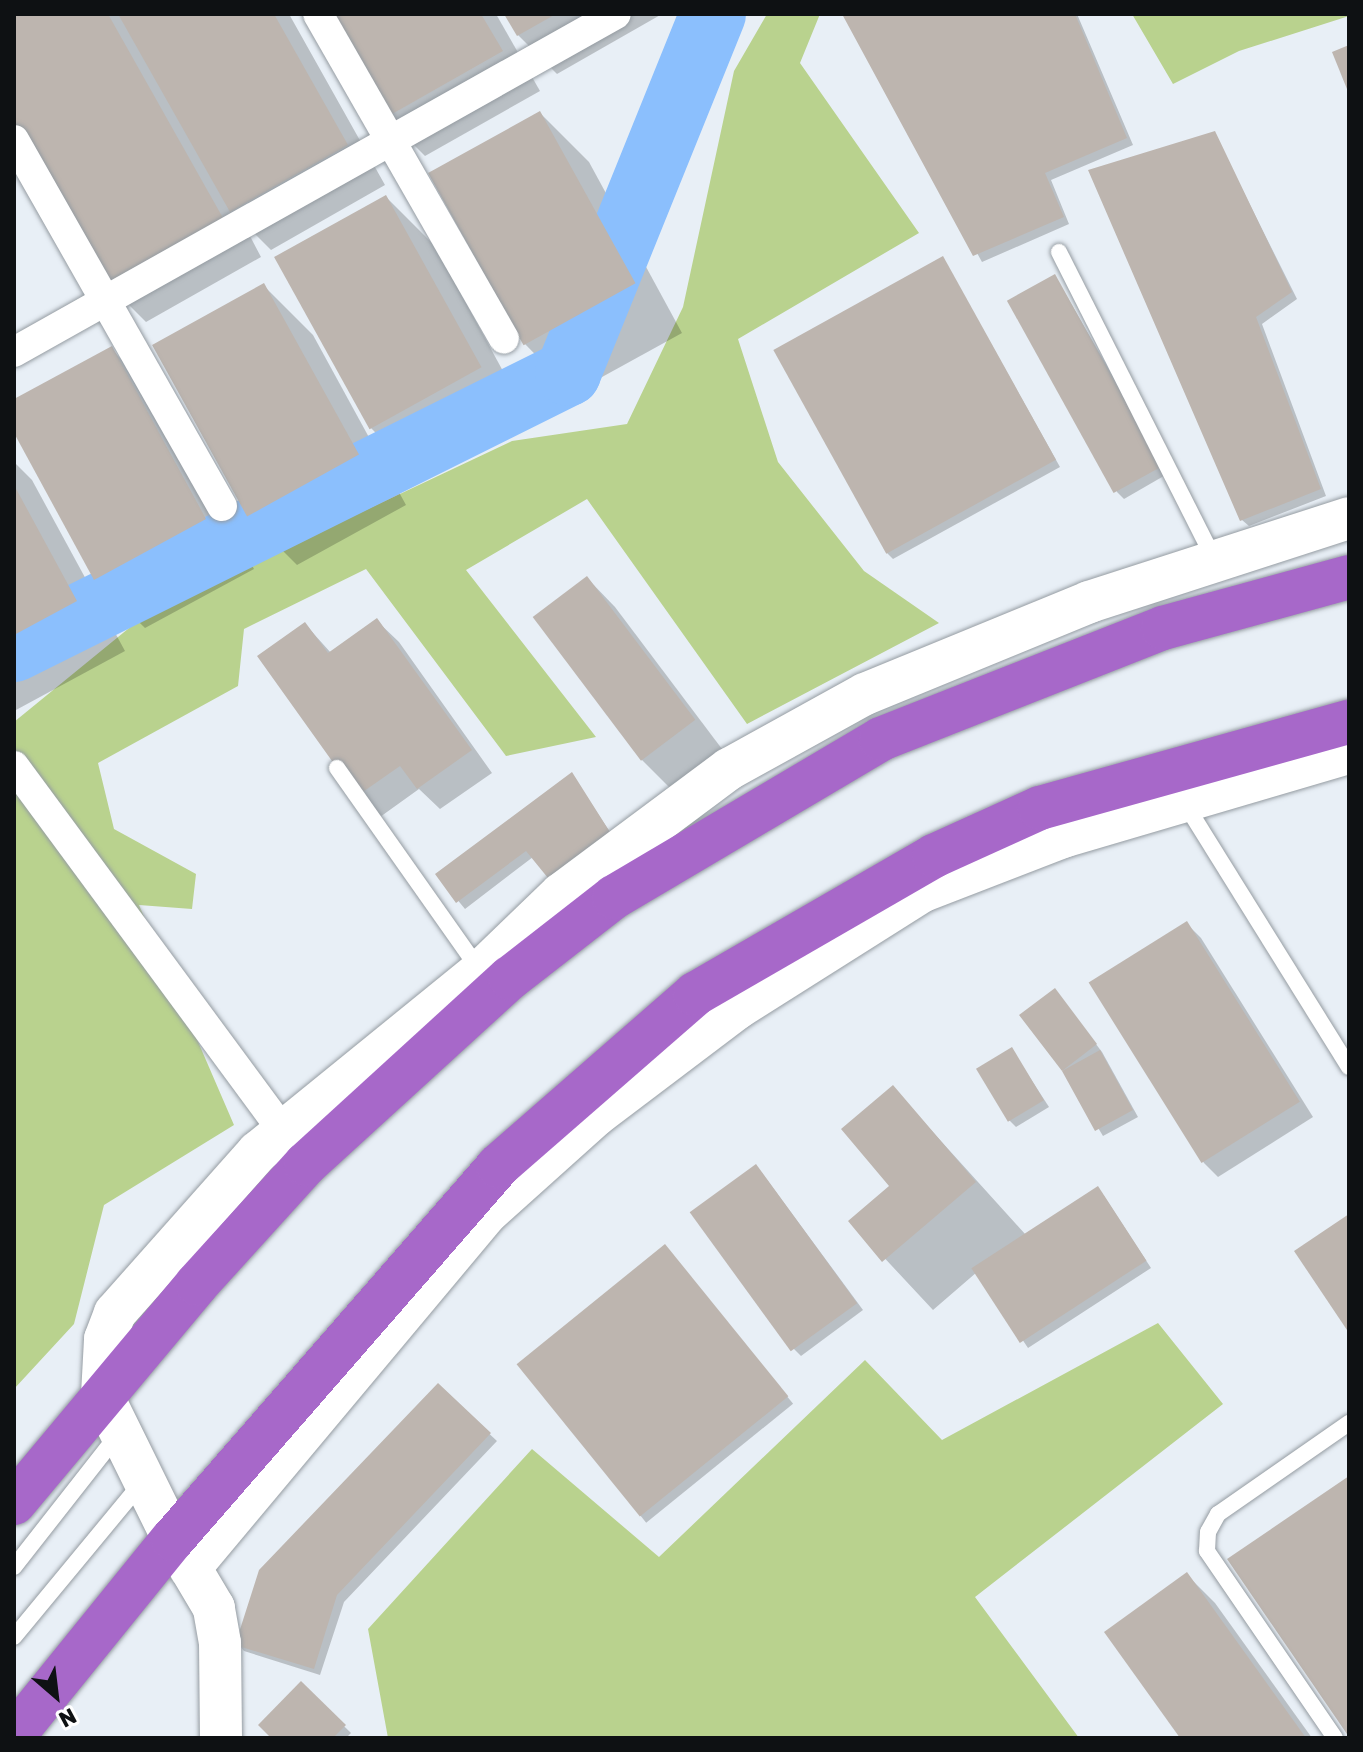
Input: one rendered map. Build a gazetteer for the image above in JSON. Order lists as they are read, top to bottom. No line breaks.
{"north":"bottom right"}
